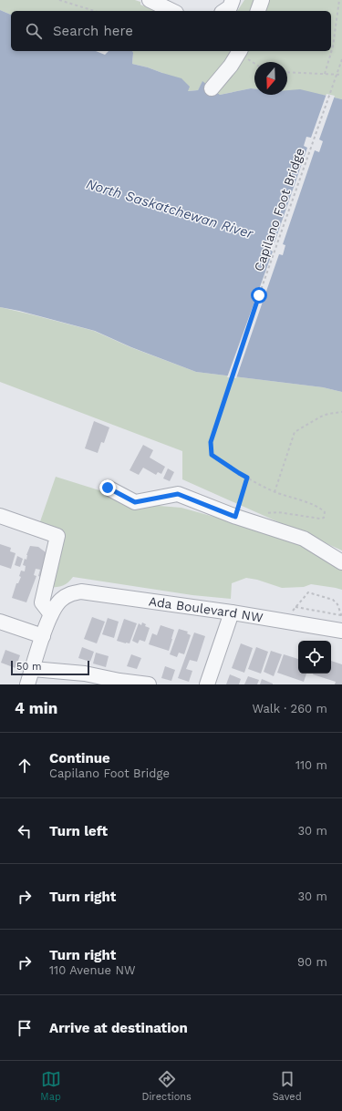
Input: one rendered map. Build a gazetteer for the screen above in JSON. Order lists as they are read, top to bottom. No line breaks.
{"streets":{"street":["Ada Boulevard NW"],"path":["Capilano Foot Bridge"]},"water":["North Saskatchewan River"],"scale_bar":"50 m","north":"bottom","page":{"search":"Search here","scale":"50 m","heading":["4 min","Walk · 260 m"],"list":[["Continue","Capilano Foot Bridge","110 m"],["Turn left","30 m"],["Turn right","30 m"],["Turn right","110 Avenue NW","90 m"],"Arrive at destination"],"nav":["Map","Directions","Saved"]}}
